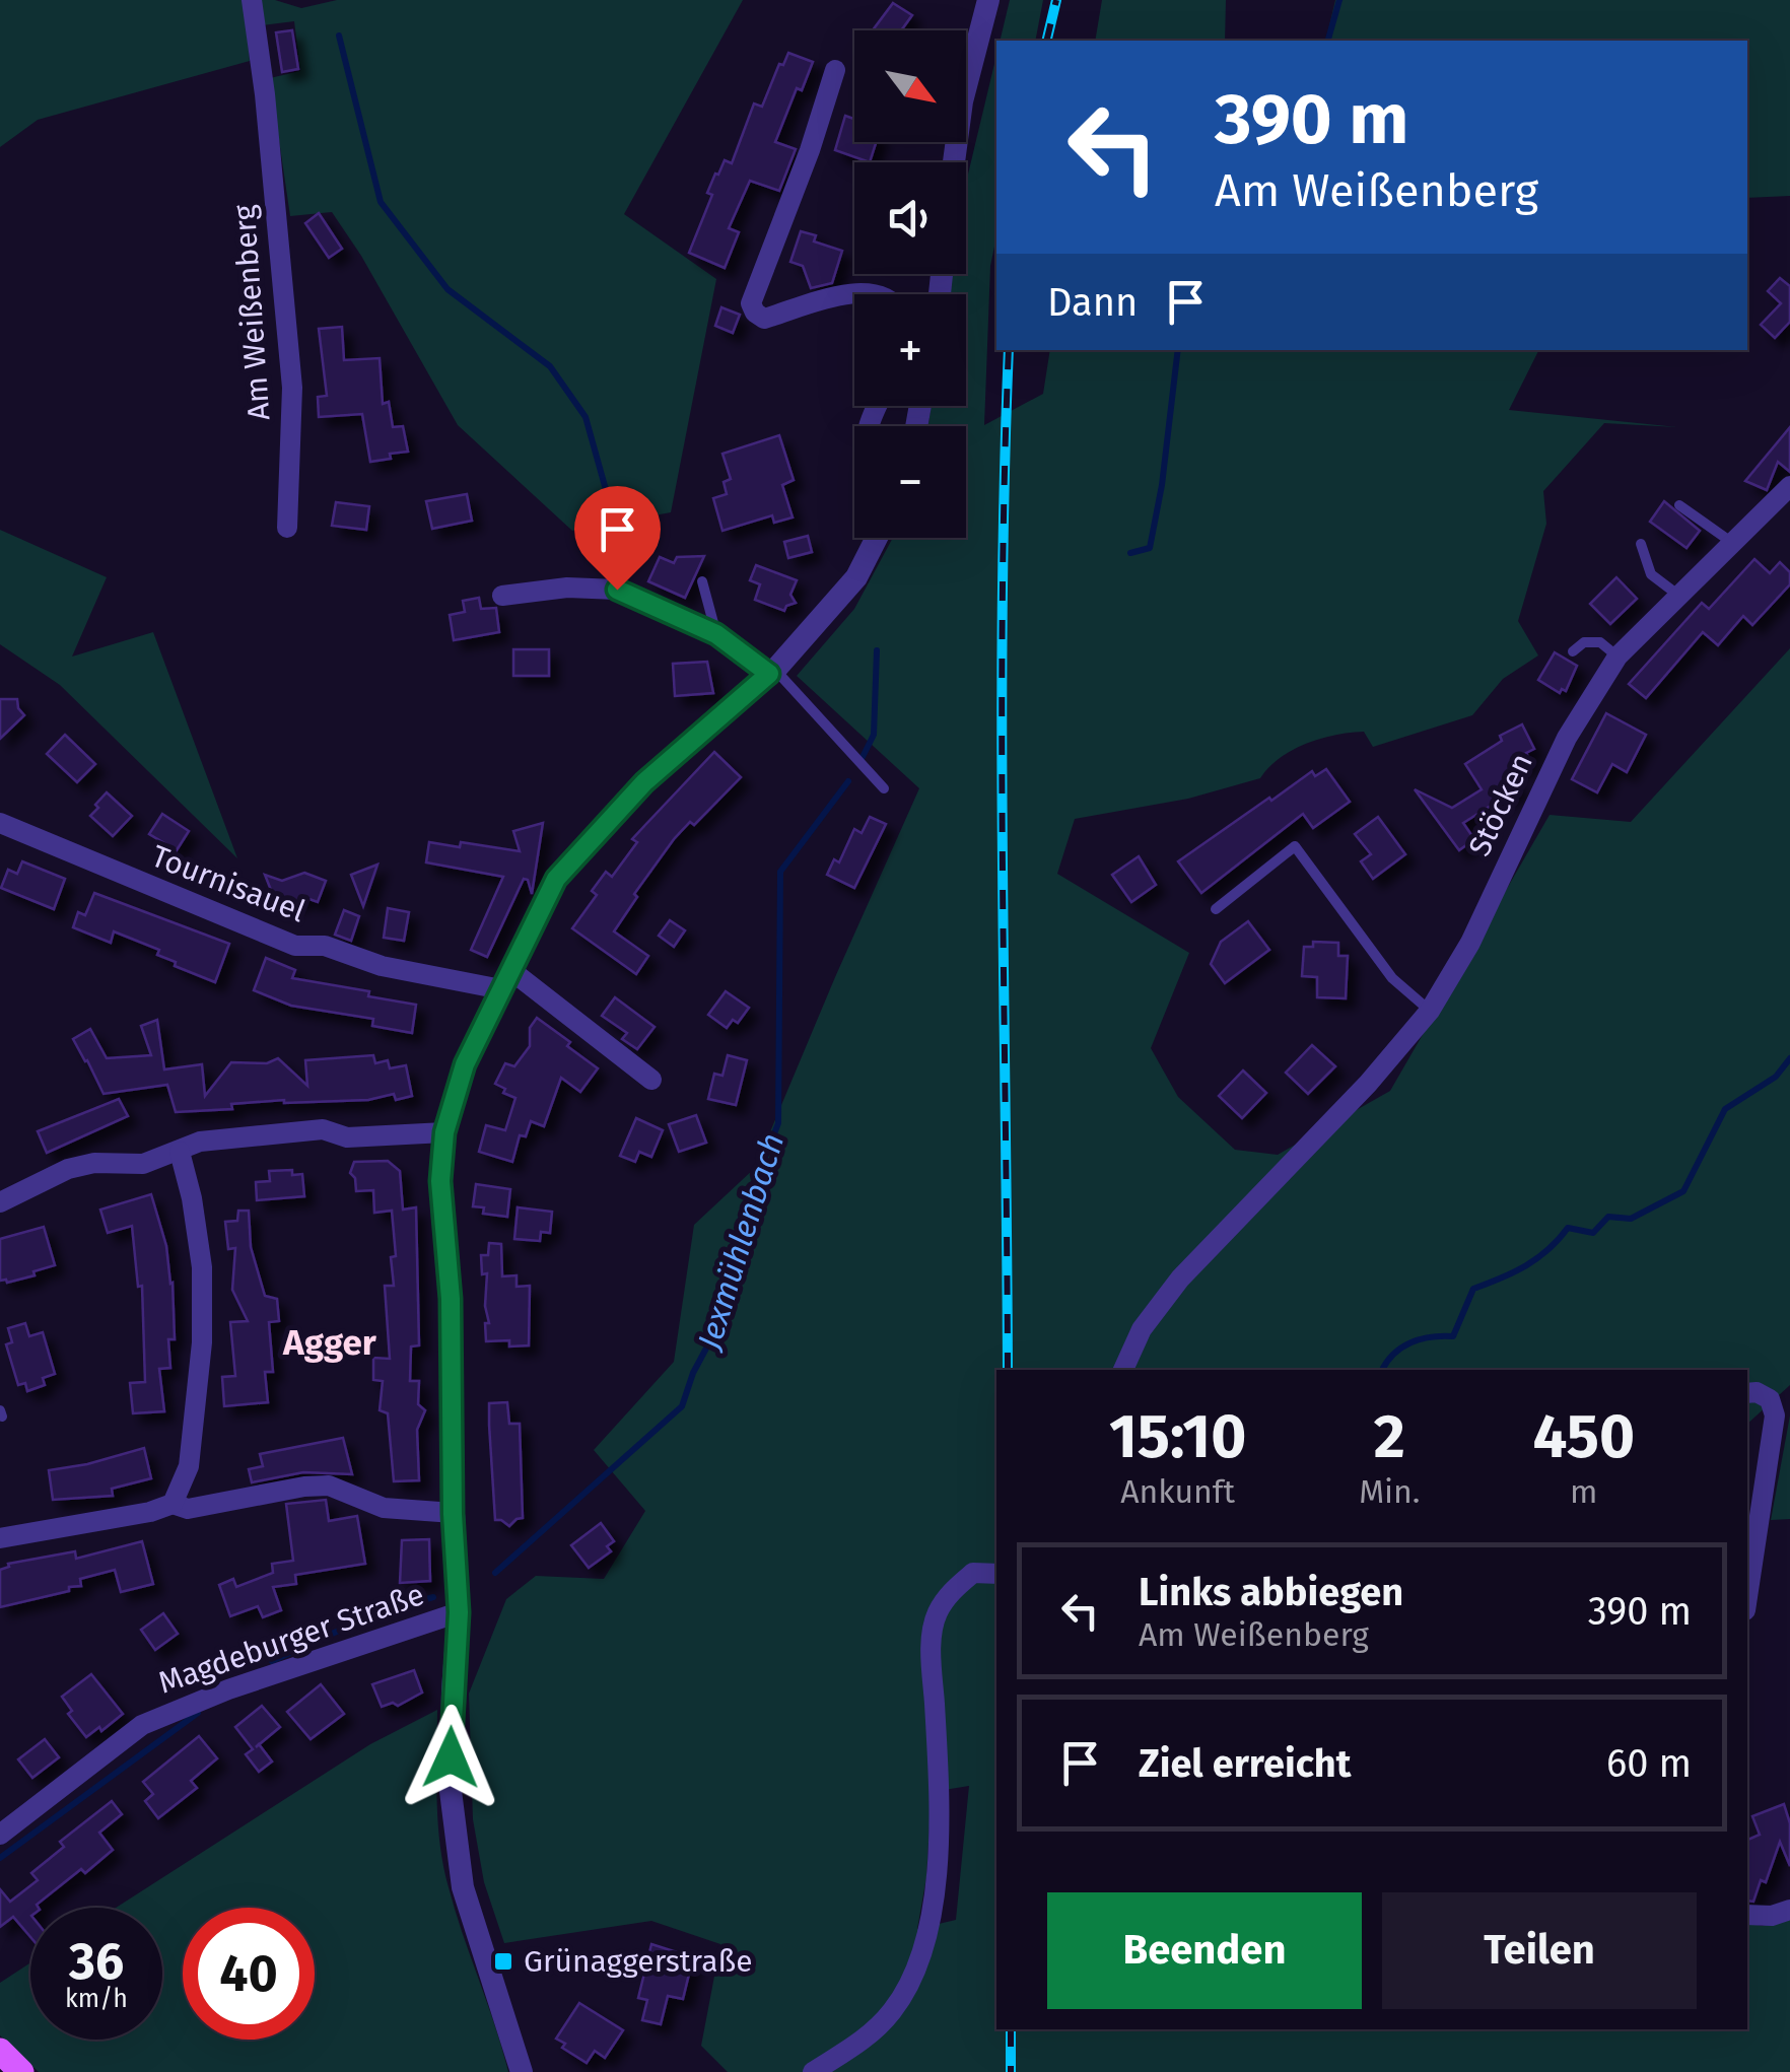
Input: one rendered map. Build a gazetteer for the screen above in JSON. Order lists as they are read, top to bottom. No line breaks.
{"streets":{"street":["Am Weißenberg","Stöcken","Tournisauel","Magdeburger Straße"]},"districts":["Agger"],"water":["Jexmühlenbach"],"places":{"transit":["Grünaggerstraße"]},"north":"bottom right","page":{"map_buttons":["+","−"],"turn":["390 m","Am Weißenberg"],"then":"Dann","eta":["15:10","Ankunft","2","Min.","450","m"],"list":[{"name":"Links abbiegen","note":"Am Weißenberg","value":"390 m"},{"name":"Ziel erreicht","value":"60 m"}],"buttons":["Beenden","Teilen"],"speed":"36 km/h","limit":"40"}}
